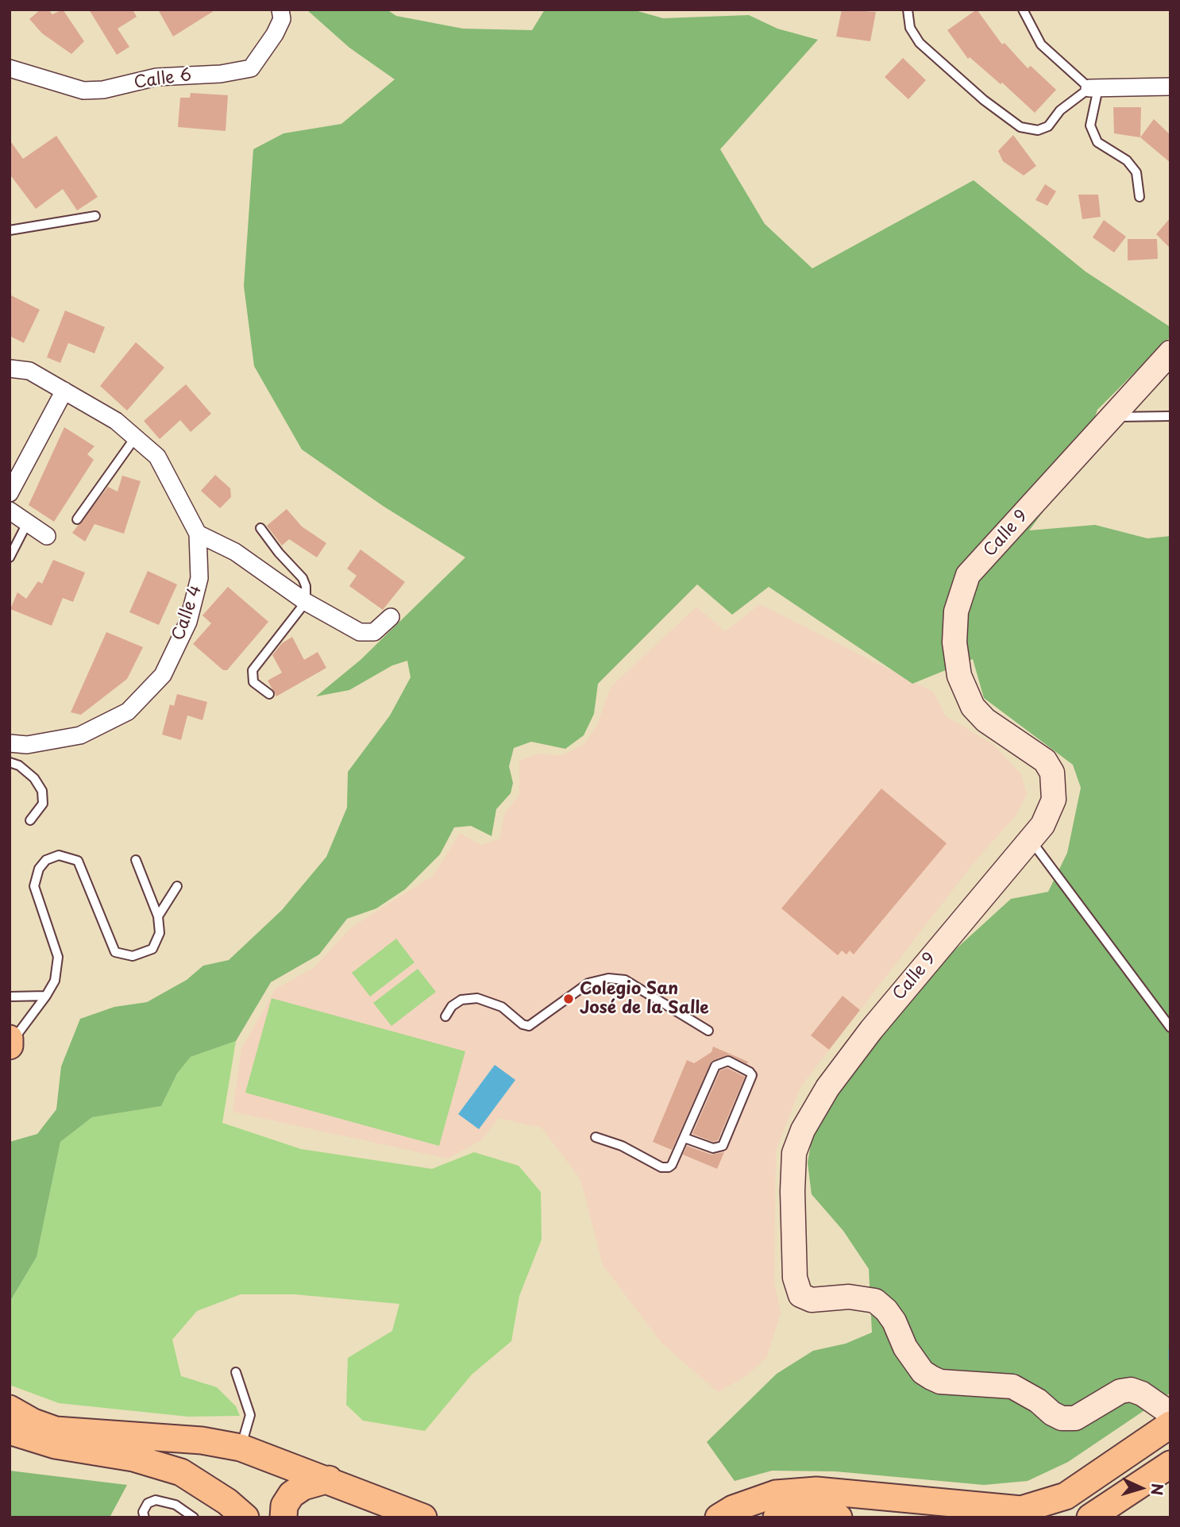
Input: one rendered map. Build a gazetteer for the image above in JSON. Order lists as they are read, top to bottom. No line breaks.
{"streets":{"street":["Calle 6","Calle 9","Calle 4"]},"places":["Colegio San José de la Salle"],"north":"right"}
